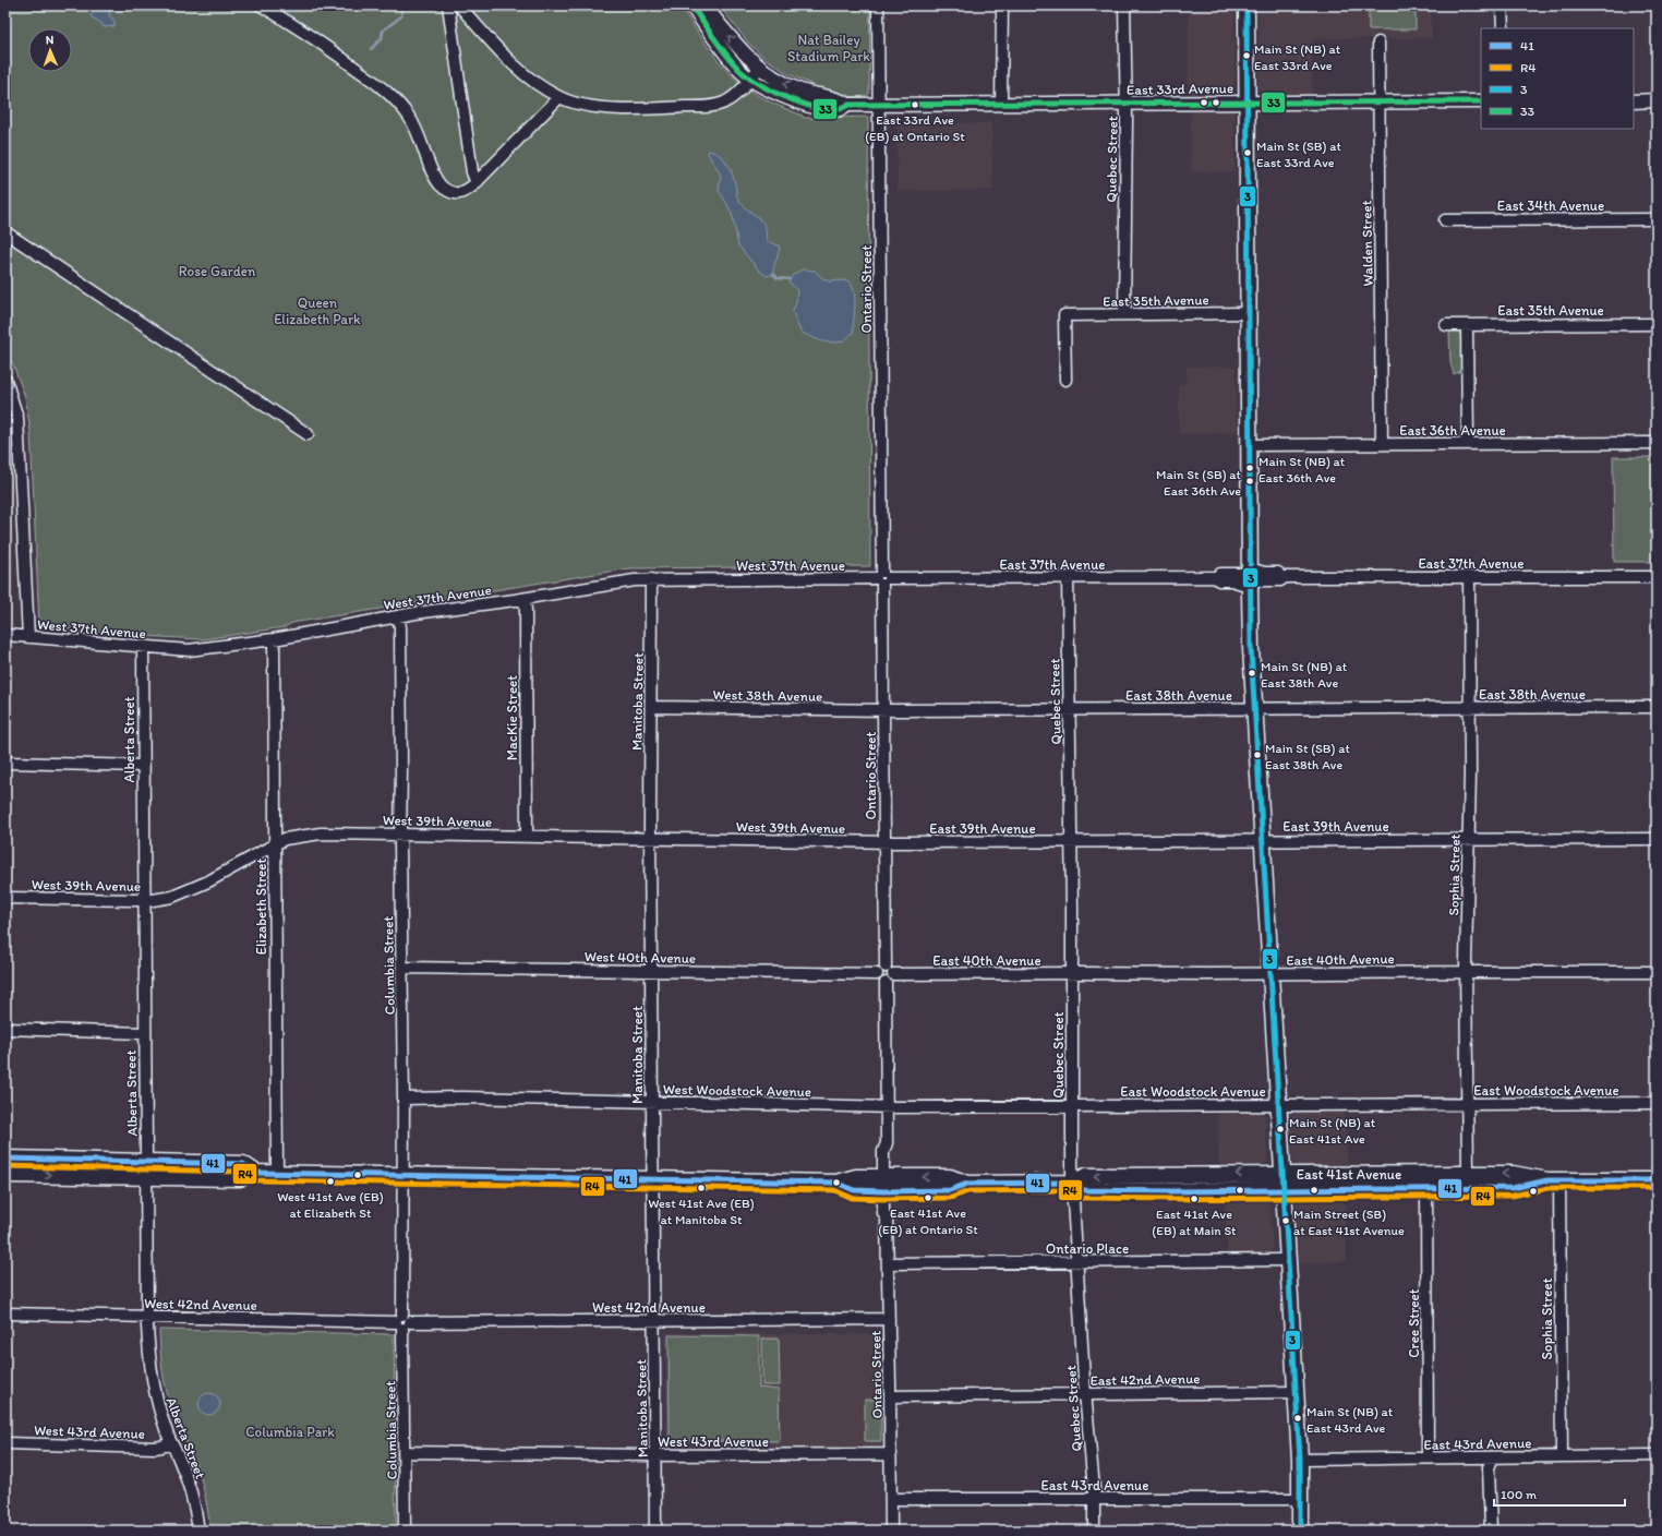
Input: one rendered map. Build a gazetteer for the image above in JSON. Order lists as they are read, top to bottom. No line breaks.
{"streets":{"main road":["East 41st Avenue"],"street":["East 33rd Avenue","Quebec Street","East 34th Avenue","Walden Street","Ontario Street","East 35th Avenue","East 36th Avenue","East 37th Avenue","West 37th Avenue","East 38th Avenue","West 38th Avenue","Manitoba Street","MacKie Street","Alberta Street","West 39th Avenue","East 39th Avenue","Sophia Street","Elizabeth Street","West 40th Avenue","East 40th Avenue","Columbia Street","West Woodstock Avenue","East Woodstock Avenue","Ontario Place","West 42nd Avenue","Cree Street","East 42nd Avenue","West 43rd Avenue","East 43rd Avenue"]},"crossings":[["East 33rd Avenue","Quebec Street"],["East 33rd Avenue","Walden Street"],["East 33rd Avenue","Ontario Street"],["Quebec Street","East 35th Avenue"],["Quebec Street","East 37th Avenue"],["Quebec Street","East 38th Avenue"],["Quebec Street","East 39th Avenue"],["Quebec Street","East 40th Avenue"],["Quebec Street","East Woodstock Avenue"],["Quebec Street","East 41st Avenue"],["Quebec Street","Ontario Place"],["Quebec Street","East 42nd Avenue"],["Quebec Street","East 43rd Avenue"],["Walden Street","East 36th Avenue"],["Ontario Street","East 37th Avenue"],["Ontario Street","West 37th Avenue"],["Ontario Street","East 38th Avenue"],["Ontario Street","West 38th Avenue"],["Ontario Street","West 39th Avenue"],["Ontario Street","East 39th Avenue"],["Ontario Street","West 40th Avenue"],["Ontario Street","East 40th Avenue"],["Ontario Street","West Woodstock Avenue"],["Ontario Street","East Woodstock Avenue"],["Ontario Street","East 41st Avenue"],["Ontario Street","Ontario Place"],["Ontario Street","West 42nd Avenue"],["Ontario Street","East 42nd Avenue"],["Ontario Street","West 43rd Avenue"],["Ontario Street","East 43rd Avenue"],["East 37th Avenue","West 37th Avenue"],["East 37th Avenue","Sophia Street"],["West 37th Avenue","Manitoba Street"],["West 37th Avenue","MacKie Street"],["West 37th Avenue","Alberta Street"],["West 37th Avenue","Elizabeth Street"],["West 37th Avenue","Columbia Street"],["East 38th Avenue","West 38th Avenue"],["East 38th Avenue","Sophia Street"],["West 38th Avenue","Manitoba Street"],["Manitoba Street","West 39th Avenue"],["Manitoba Street","West 40th Avenue"],["Manitoba Street","West Woodstock Avenue"],["Manitoba Street","East 41st Avenue"],["Manitoba Street","West 42nd Avenue"],["Manitoba Street","West 43rd Avenue"],["MacKie Street","West 39th Avenue"],["Alberta Street","West 39th Avenue"],["Alberta Street","West 42nd Avenue"],["Alberta Street","West 43rd Avenue"],["West 39th Avenue","East 39th Avenue"],["West 39th Avenue","Elizabeth Street"],["West 39th Avenue","Columbia Street"],["East 39th Avenue","Sophia Street"],["Sophia Street","East 40th Avenue"],["Sophia Street","East Woodstock Avenue"],["Sophia Street","East 41st Avenue"],["Sophia Street","East 43rd Avenue"],["Elizabeth Street","East 41st Avenue"],["West 40th Avenue","East 40th Avenue"],["West 40th Avenue","Columbia Street"],["Columbia Street","West Woodstock Avenue"],["Columbia Street","East 41st Avenue"],["Columbia Street","West 42nd Avenue"],["Columbia Street","West 43rd Avenue"],["West Woodstock Avenue","East Woodstock Avenue"],["East 41st Avenue","Cree Street"],["Cree Street","East 43rd Avenue"]],"parks":["Nat Bailey Stadium Park","Rose Garden","Queen Elizabeth Park","Columbia Park"],"places":["Main St (NB) at East 33rd Ave","East 33rd Ave (EB) at Ontario St","Main St (SB) at East 33rd Ave","Main St (NB) at East 36th Ave","Main St (SB) at East 36th Ave","Main St (NB) at East 38th Ave","Main St (SB) at East 38th Ave","Main St (NB) at East 41st Ave","West 41st Ave (EB) at Elizabeth St","West 41st Ave (EB) at Manitoba St","East 41st Ave (EB) at Ontario St","East 41st Ave (EB) at Main St","Main Street (SB) at East 41st Avenue","Main St (NB) at East 43rd Ave"],"lines":["transit line 3","transit line 33","transit line 41","transit line R4"],"legend":["41","R4","3","33"],"scale_bar":"100 m","north":"top"}
